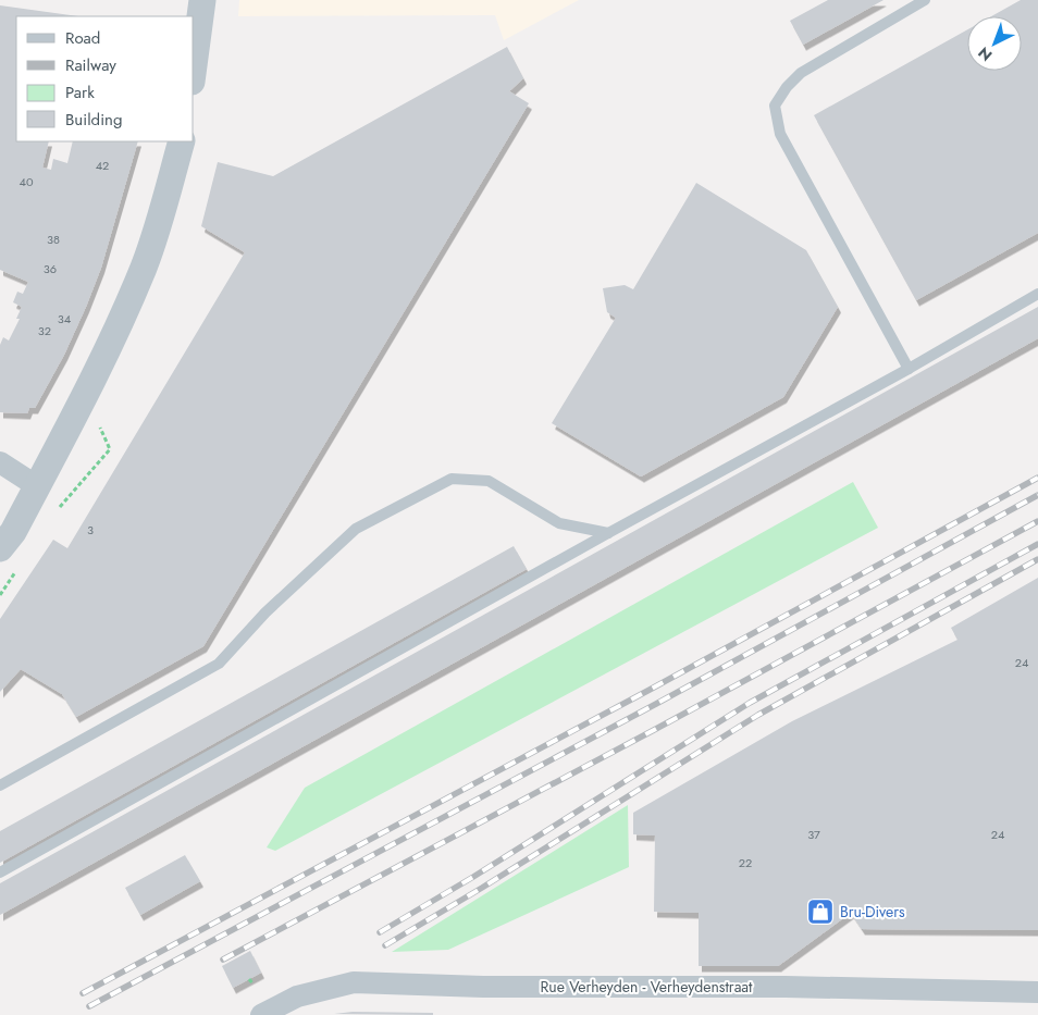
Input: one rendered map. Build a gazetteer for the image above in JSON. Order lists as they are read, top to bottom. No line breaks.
{"streets":{"street":["Rue Verheyden - Verheydenstraat"]},"places":{"shop":["Bru-Divers"]},"house_numbers":["42","40","38","36","34","32","3","24","37","24","22"],"legend":["Road","Railway","Park","Building"],"north":"bottom left"}
